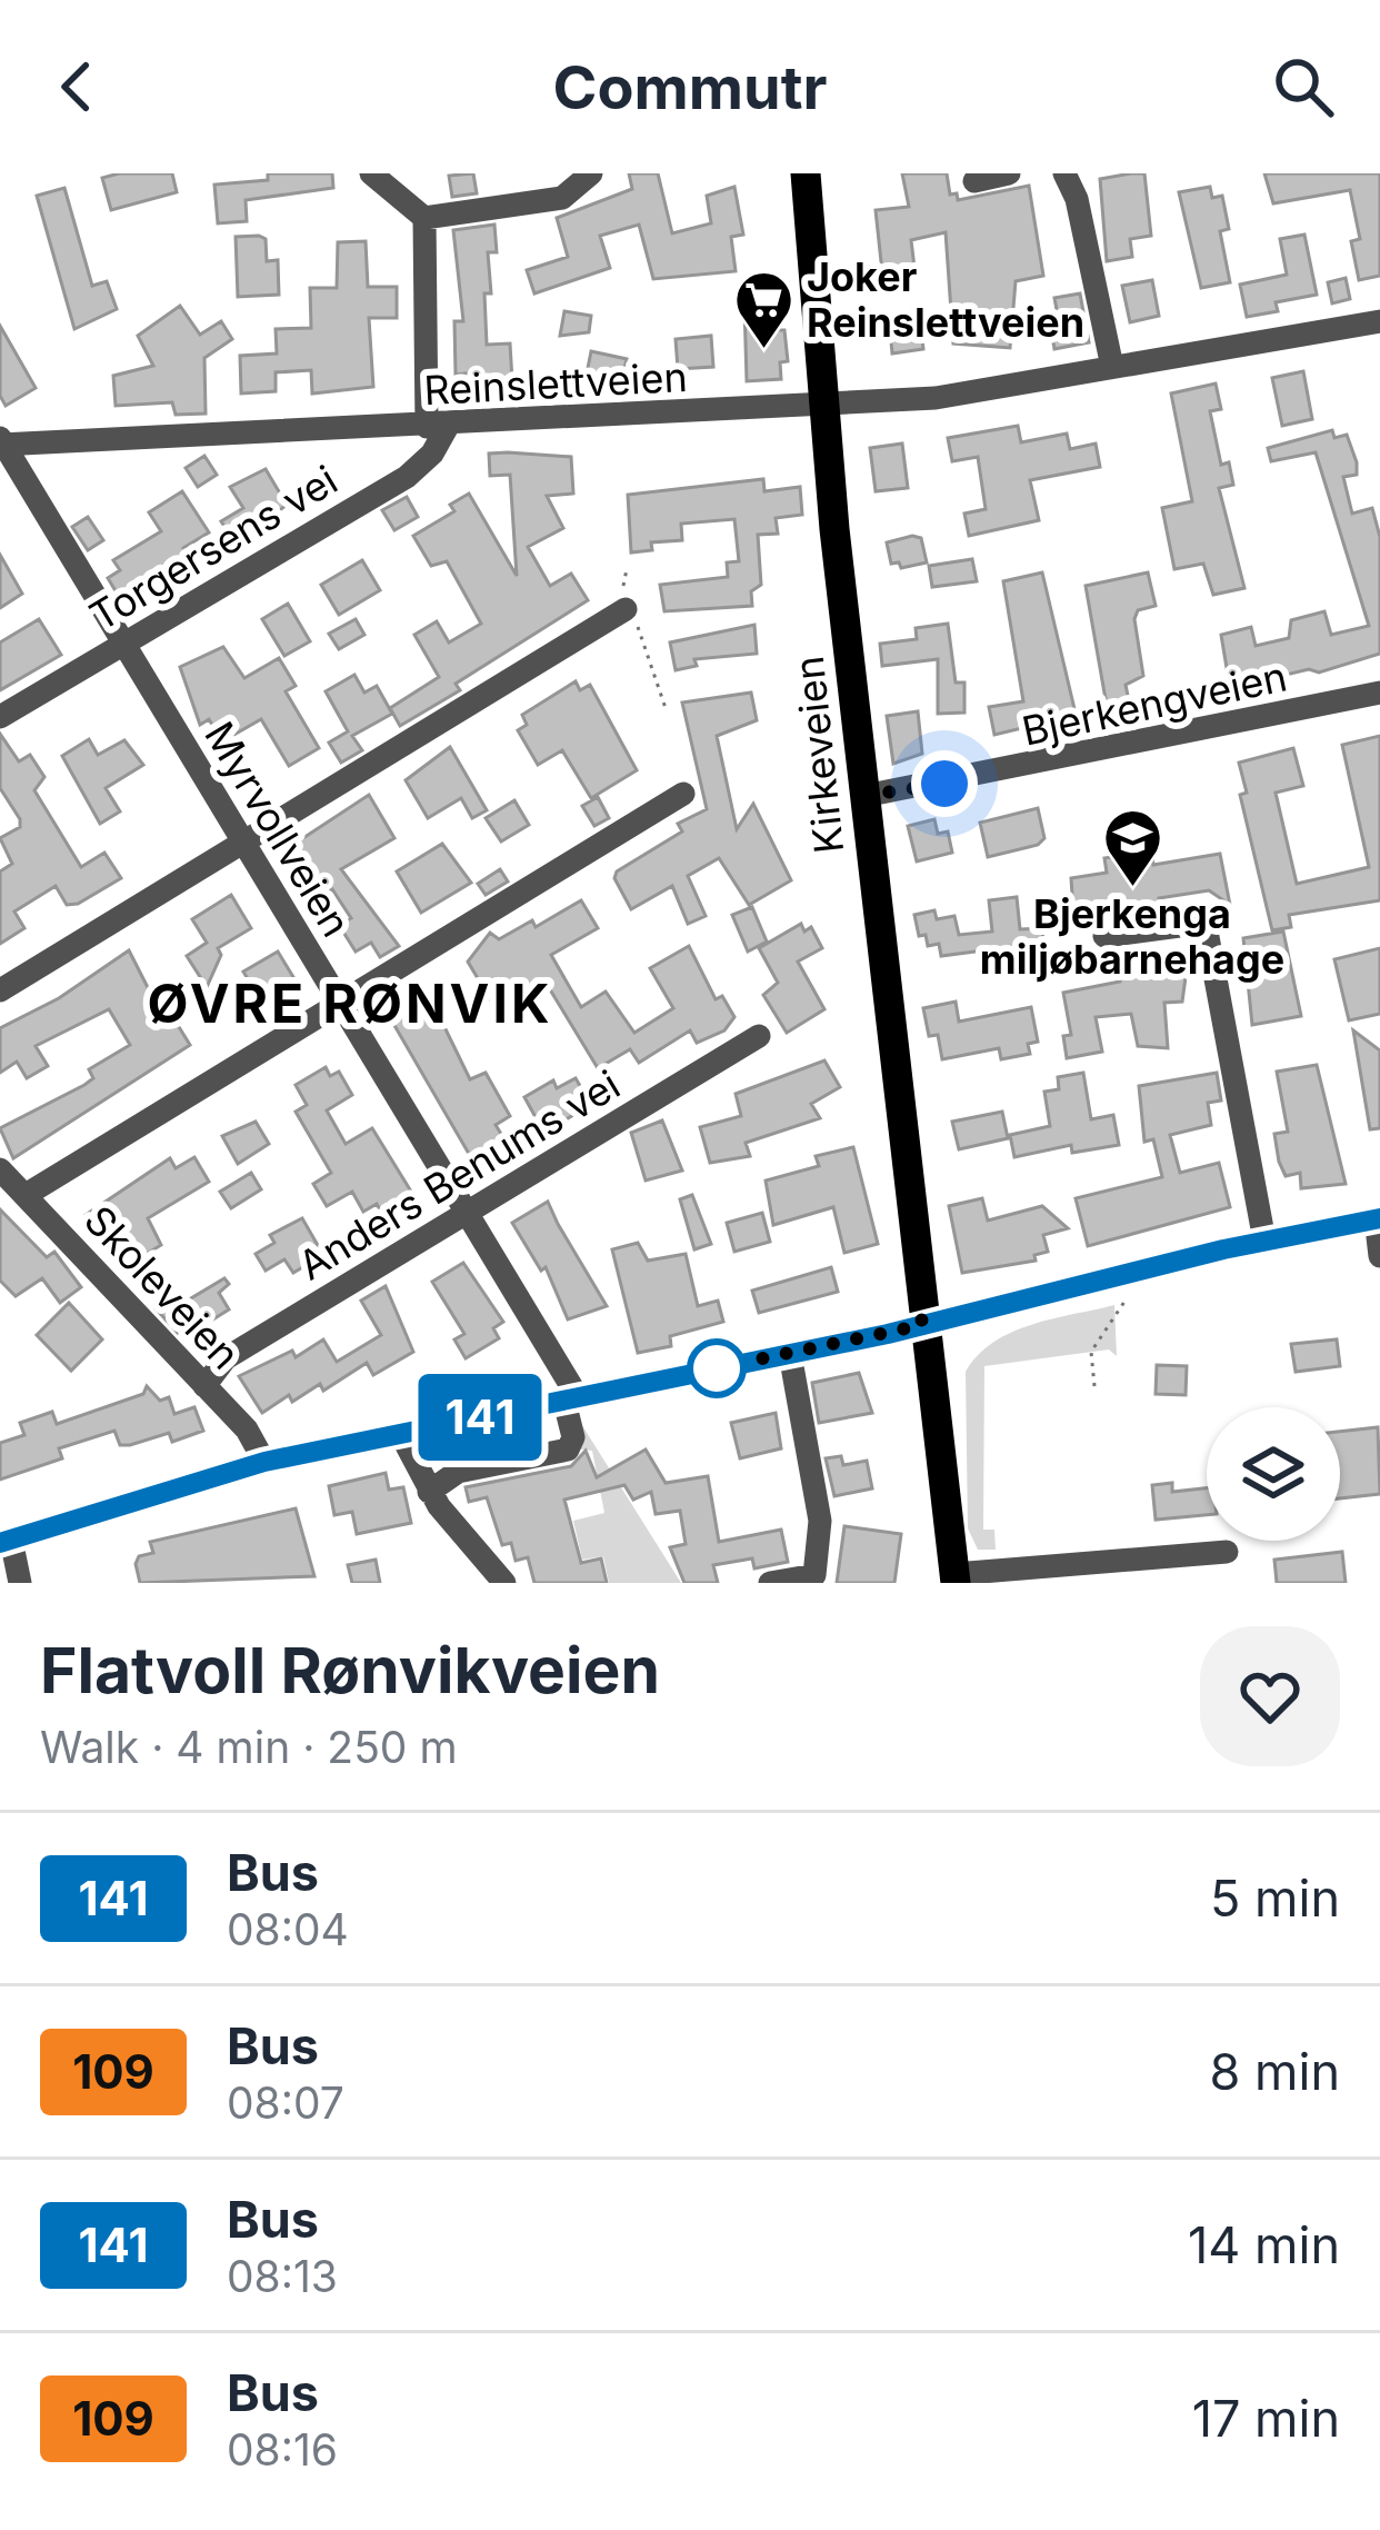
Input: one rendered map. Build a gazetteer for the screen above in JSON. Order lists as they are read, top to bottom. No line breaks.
{"streets":{"main road":["Kirkeveien"],"street":["Reinslettveien","Torgersens vei","Bjerkengveien","Myrvollveien","Anders Benums vei","Skoleveien"]},"crossings":[["Reinslettveien","Torgersens vei"],["Reinslettveien","Kirkeveien"],["Reinslettveien","Myrvollveien"],["Torgersens vei","Myrvollveien"],["Bjerkengveien","Kirkeveien"],["Myrvollveien","Anders Benums vei"],["Anders Benums vei","Skoleveien"]],"districts":["ØVRE RØNVIK"],"places":{"supermarket":["Joker Reinslettveien"],"school or university":["Bjerkenga miljøbarnehage"]},"lines":["bus line 141"],"page":{"header":"Commutr","on_map":"141","heading":["Flatvoll Rønvikveien","Walk · 4 min · 250 m"],"list":[{"mark":"141","name":"Bus","note":"08:04","value":"5 min"},{"mark":"109","name":"Bus","note":"08:07","value":"8 min"},{"mark":"141","name":"Bus","note":"08:13","value":"14 min"},{"mark":"109","name":"Bus","note":"08:16","value":"17 min"}]}}
